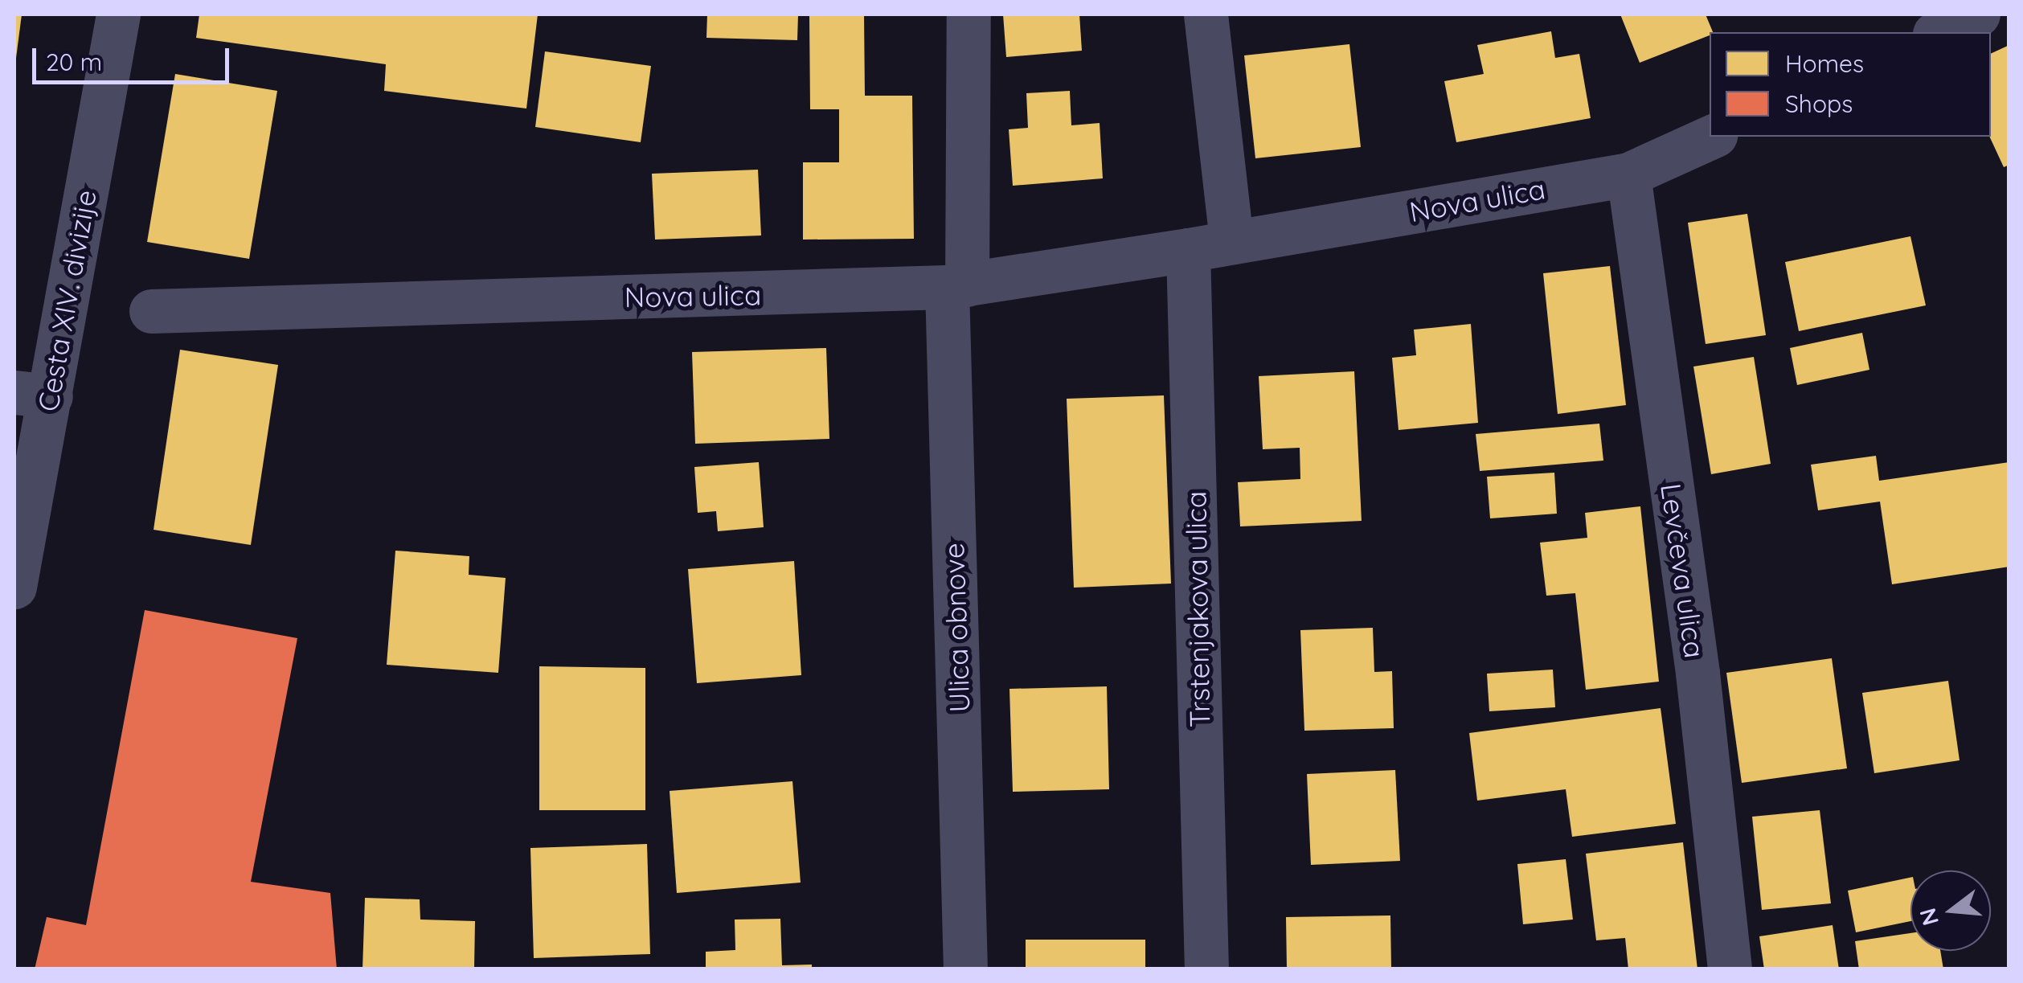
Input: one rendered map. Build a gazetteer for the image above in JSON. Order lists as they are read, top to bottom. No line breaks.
{"streets":{"street":["Nova ulica","Cesta XIV. divizije","Levčeva ulica","Trstenjakova ulica","Ulica obnove"]},"crossings":[["Nova ulica","Levčeva ulica"],["Nova ulica","Trstenjakova ulica"],["Nova ulica","Ulica obnove"]],"legend":["Homes","Shops"],"scale_bar":"20 m","north":"left"}
